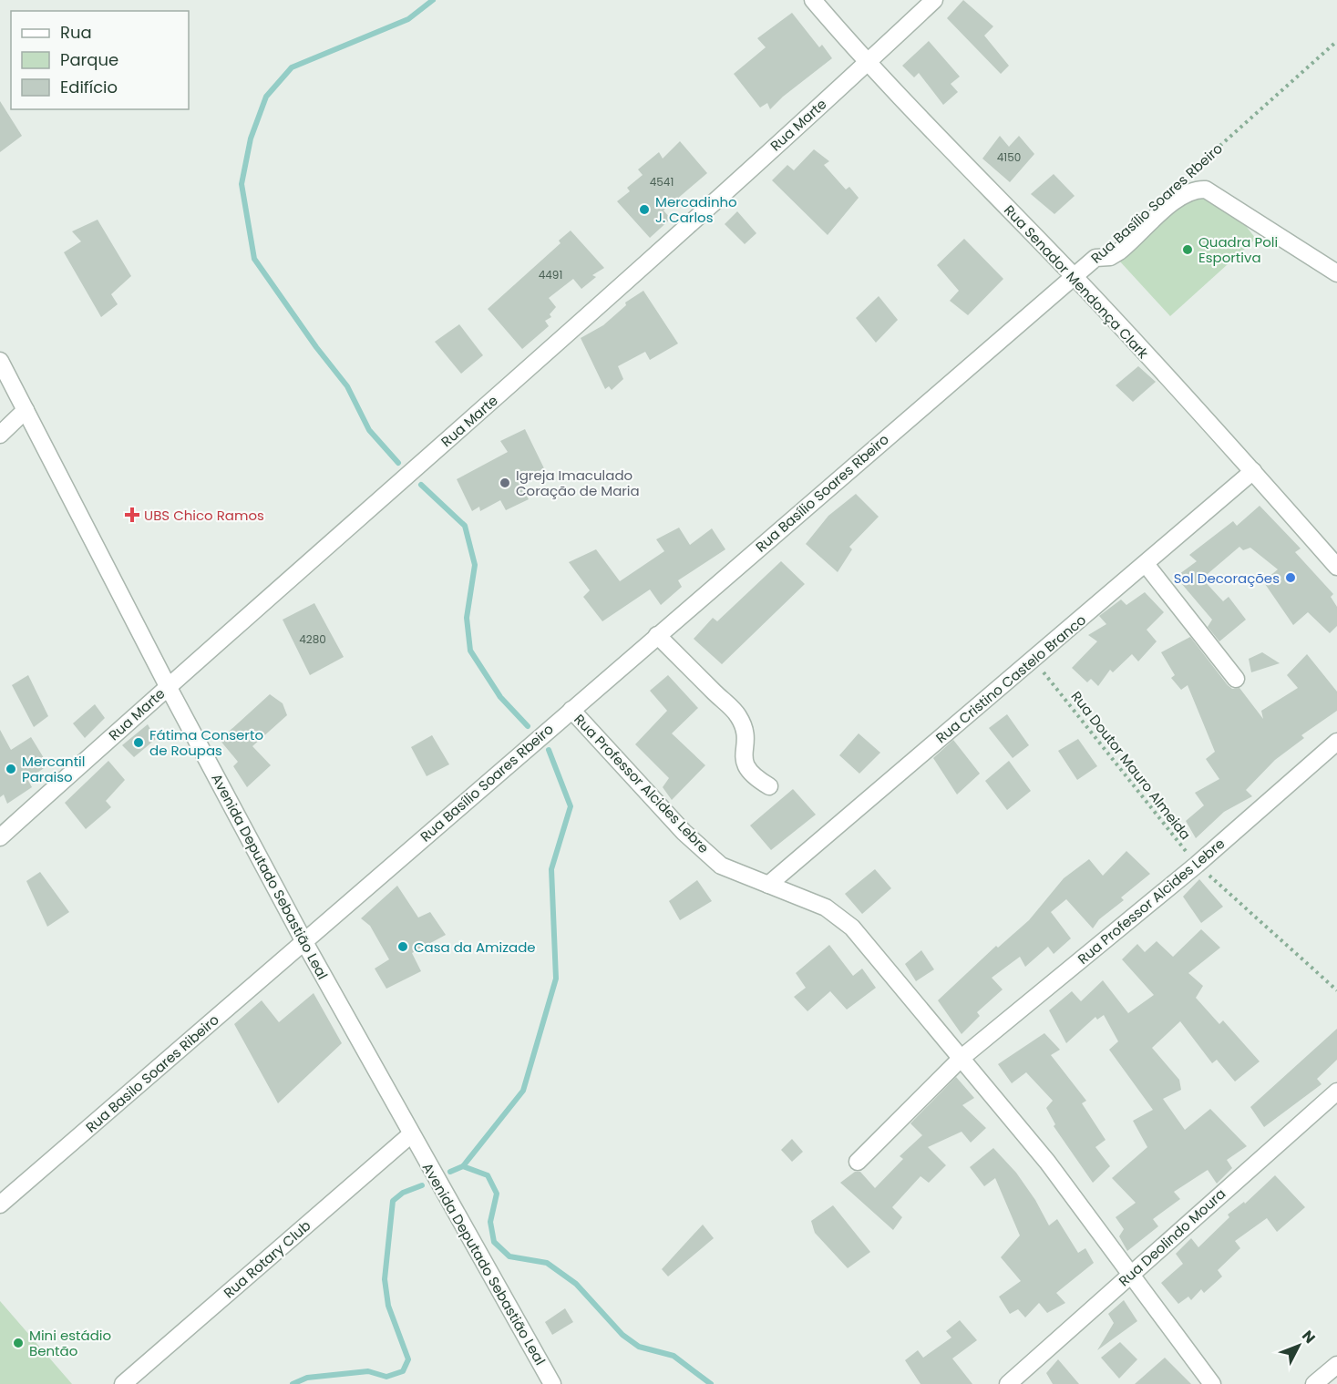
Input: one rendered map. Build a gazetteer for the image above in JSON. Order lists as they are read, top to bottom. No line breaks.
{"streets":{"street":["Rua Marte","Rua Basílio Soares Rbeiro","Rua Senador Mendonça Clark","Rua Cristino Castelo Branco","Rua Professor Alcides Lebre","Avenida Deputado Sebastião Leal","Rua Basilo Soares Ribeiro","Rua Deolindo Moura","Rua Rotary Club"],"path":["Rua Doutor Mauro Almeida"]},"crossings":[["Rua Marte","Rua Senador Mendonça Clark"],["Rua Marte","Avenida Deputado Sebastião Leal"],["Rua Basílio Soares Rbeiro","Rua Senador Mendonça Clark"],["Rua Basílio Soares Rbeiro","Rua Professor Alcides Lebre"],["Rua Basílio Soares Rbeiro","Avenida Deputado Sebastião Leal"],["Rua Basílio Soares Rbeiro","Rua Basilo Soares Ribeiro"],["Rua Senador Mendonça Clark","Rua Cristino Castelo Branco"],["Rua Cristino Castelo Branco","Rua Doutor Mauro Almeida"],["Rua Cristino Castelo Branco","Rua Professor Alcides Lebre"],["Rua Doutor Mauro Almeida","Rua Professor Alcides Lebre"],["Rua Professor Alcides Lebre","Rua Deolindo Moura"],["Avenida Deputado Sebastião Leal","Rua Basilo Soares Ribeiro"],["Avenida Deputado Sebastião Leal","Rua Rotary Club"]],"places":{"other":["Mercadinho J. Carlos","Quadra Poli Esportiva","Igreja Imaculado Coração de Maria","Sol Decorações","Fátima Conserto de Roupas","Mercantil Paraiso","Casa da Amizade","Mini estádio Bentão"],"health":["UBS Chico Ramos"]},"house_numbers":["4150","4541","4491","4280"],"legend":["Rua","Parque","Edifício"],"north":"top right"}
